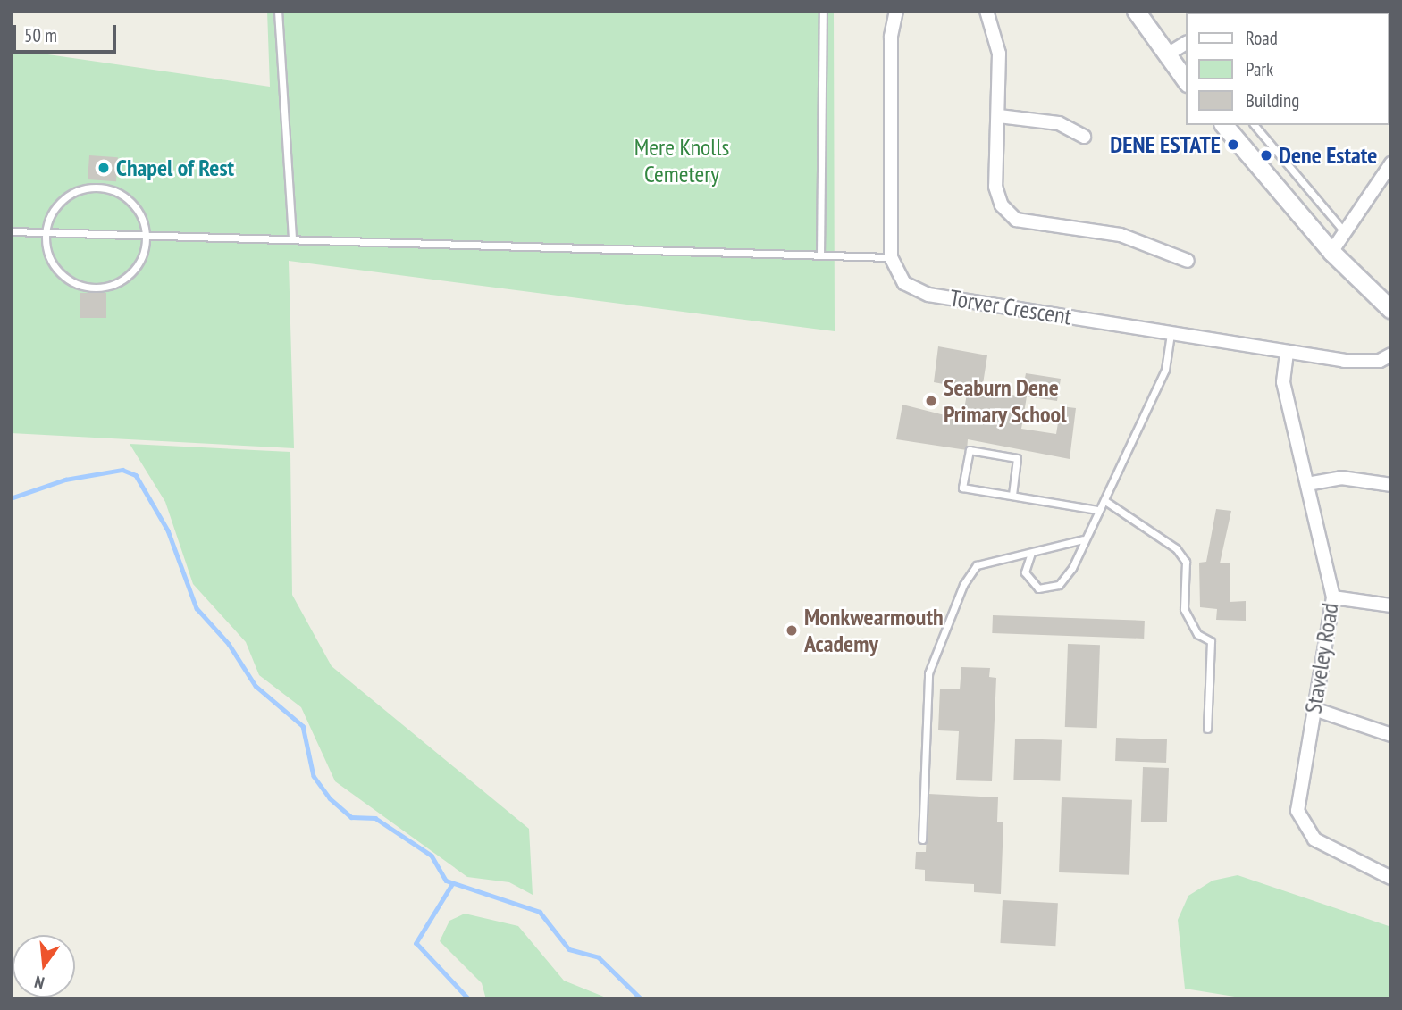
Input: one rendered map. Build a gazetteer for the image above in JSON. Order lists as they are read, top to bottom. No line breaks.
{"streets":{"street":["Torver Crescent","Staveley Road"]},"crossings":[["Torver Crescent","Staveley Road"]],"parks":["Mere Knolls Cemetery"],"places":["DENE ESTATE","Dene Estate","Chapel of Rest","Seaburn Dene Primary School","Monkwearmouth Academy"],"legend":["Road","Park","Building"],"scale_bar":"50 m","north":"bottom"}
